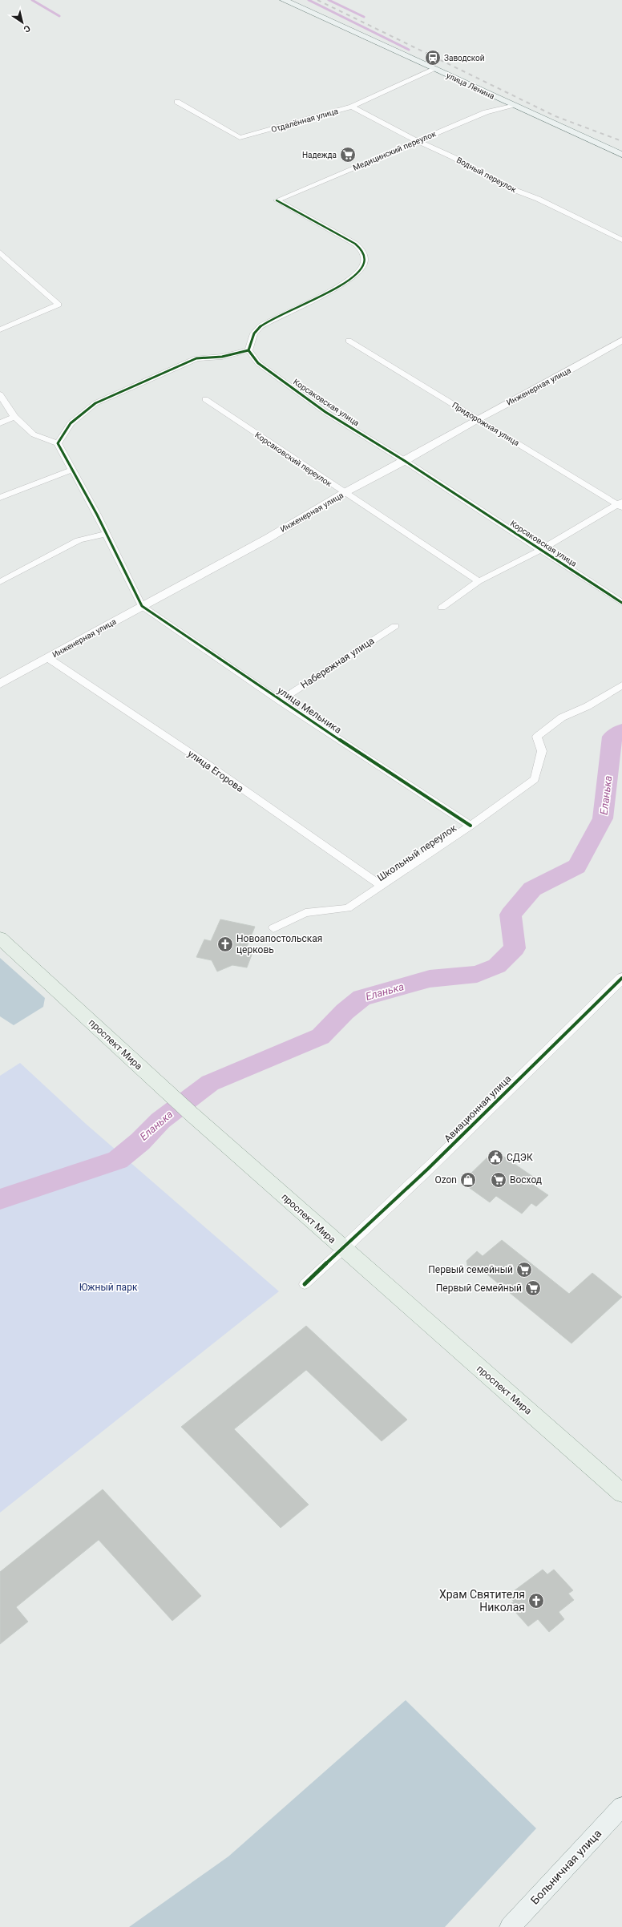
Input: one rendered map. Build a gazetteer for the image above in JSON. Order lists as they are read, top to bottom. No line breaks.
{"streets":{"main road":["улица Ленина","проспект Мира","Больничная улица"],"street":["Отдалённая улица","Медицинский переулок","Водный переулок","Инженерная улица","Корсаковская улица","Придорожная улица","Корсаковский переулок","Набережная улица","улица Мельника","улица Егорова","Школьный переулок","Авиационная улица"]},"crossings":[["улица Ленина","Отдалённая улица"],["улица Ленина","Медицинский переулок"],["Отдалённая улица","Водный переулок"],["Медицинский переулок","Водный переулок"],["Медицинский переулок","Корсаковская улица"],["Инженерная улица","Корсаковская улица"],["Инженерная улица","Придорожная улица"],["Инженерная улица","Корсаковский переулок"],["Инженерная улица","улица Мельника"],["Инженерная улица","улица Егорова"],["Набережная улица","улица Мельника"],["улица Мельника","Школьный переулок"],["улица Егорова","Школьный переулок"],["проспект Мира","Авиационная улица"]],"water":["Еланька"],"parks":["Южный парк"],"places":{"station":["Заводской"],"supermarket":["Надежда","Восход","Первый семейный","Первый Семейный"],"church":["Новоапостольская церковь","Храм Святителя Николая"],"public building":["СДЭК"],"shop":["Ozon"]},"north":"bottom right"}
